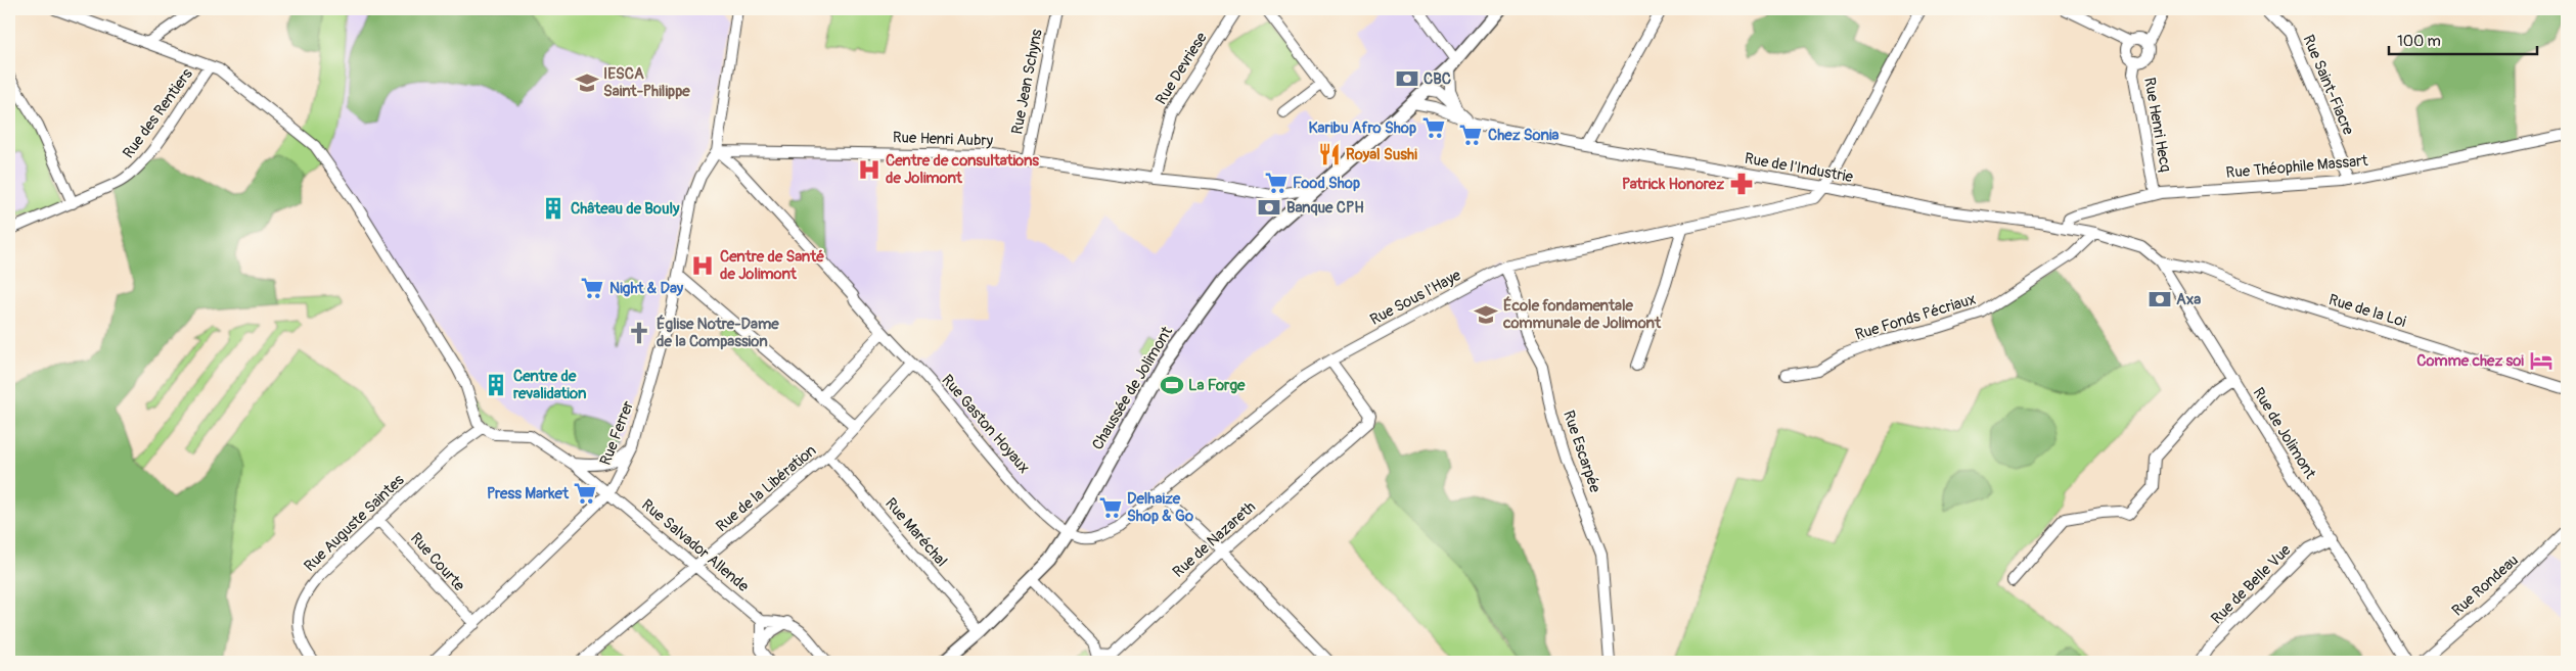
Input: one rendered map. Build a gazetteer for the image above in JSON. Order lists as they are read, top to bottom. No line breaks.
{"streets":{"main road":["Chaussée de Jolimont"],"street":["Rue Devriese","Rue Jean Schyns","Rue Saint-Fiacre","Rue des Rentiers","Rue Henri Hecq","Rue Henri Aubry","Rue Théophile Massart","Rue de l'Industrie","Rue Sous l'Haye","Rue de la Loi","Rue Fonds Pécriaux","Rue Gaston Hoyaux","Rue Ferrer","Rue de Jolimont","Rue Escarpée","Rue de la Libération","Rue Auguste Saintes","Rue Maréchal","Rue de Nazareth","Rue Salvador Allende","Rue Courte","Rue de Belle Vue","Rue Rondeau"]},"crossings":[["Rue Devriese","Rue Henri Aubry"],["Rue Jean Schyns","Rue Henri Aubry"],["Rue Saint-Fiacre","Rue Théophile Massart"],["Rue Henri Hecq","Rue Théophile Massart"],["Rue Henri Aubry","Chaussée de Jolimont"],["Rue Henri Aubry","Rue Gaston Hoyaux"],["Rue Henri Aubry","Rue Ferrer"],["Rue Théophile Massart","Rue de l'Industrie"],["Rue de l'Industrie","Rue Sous l'Haye"],["Rue de l'Industrie","Rue Fonds Pécriaux"],["Rue de l'Industrie","Chaussée de Jolimont"],["Rue de l'Industrie","Rue de Jolimont"],["Rue Sous l'Haye","Chaussée de Jolimont"],["Rue Sous l'Haye","Rue Gaston Hoyaux"],["Rue Sous l'Haye","Rue Escarpée"],["Rue Sous l'Haye","Rue de Nazareth"],["Rue de la Loi","Rue de Jolimont"],["Chaussée de Jolimont","Rue Gaston Hoyaux"],["Chaussée de Jolimont","Rue Maréchal"],["Chaussée de Jolimont","Rue de Nazareth"],["Rue Gaston Hoyaux","Rue Ferrer"],["Rue Gaston Hoyaux","Rue de la Libération"],["Rue Ferrer","Rue Salvador Allende"],["Rue Ferrer","Rue Courte"],["Rue de Jolimont","Rue de Belle Vue"],["Rue de la Libération","Rue Maréchal"],["Rue de la Libération","Rue Salvador Allende"],["Rue Auguste Saintes","Rue Salvador Allende"],["Rue Auguste Saintes","Rue Courte"]],"places":{"bank":["CBC","Banque CPH","Axa"],"school or university":["IESCA Saint-Philippe","École fondamentale communale de Jolimont"],"supermarket":["Karibu Afro Shop","Chez Sonia","Food Shop","Night & Day","Press Market","Delhaize Shop & Go"],"restaurant":["Royal Sushi"],"hospital":["Centre de consultations de Jolimont","Centre de Santé de Jolimont"],"pharmacy":["Patrick Honorez"],"building":["Château de Bouly","Centre de revalidation"],"church":["Église Notre-Dame de la Compassion"],"hotel":["Comme chez soi"],"sports":["La Forge"]},"scale_bar":"100 m"}
